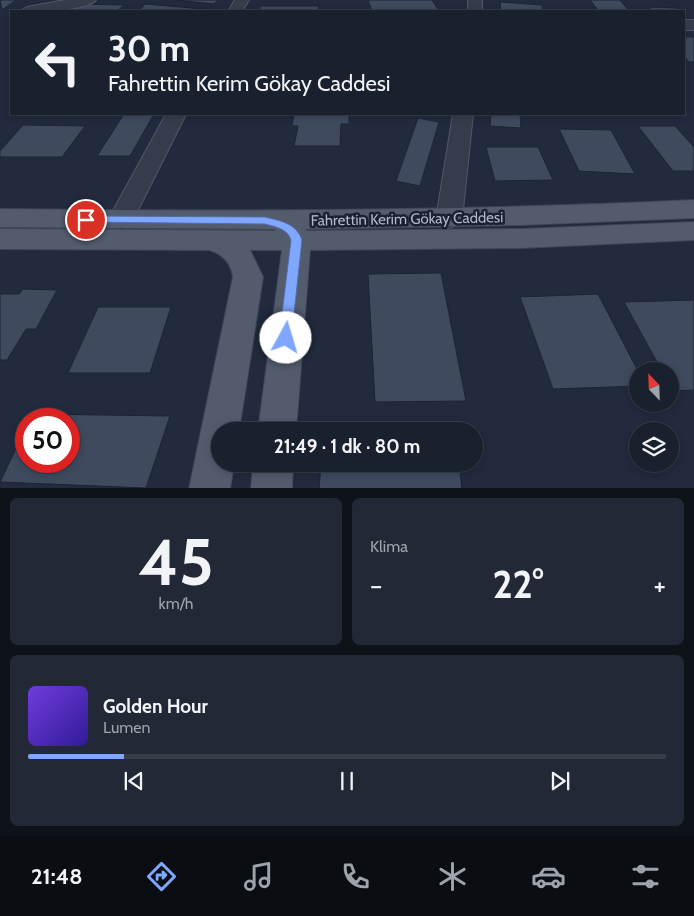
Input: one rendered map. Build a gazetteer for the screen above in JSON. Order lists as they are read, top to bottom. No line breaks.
{"streets":{"main road":["Fahrettin Kerim Gökay Caddesi"]},"north":"top left","page":{"turn":["30 m","Fahrettin Kerim Gökay Caddesi"],"limit":"50","trip":"21:49 · 1 dk · 80 m","tile":[["45","km/h"],"Klima"],"heat":["−","22°","+"],"song":["Golden Hour","Lumen"],"tabs":"21:48"}}
